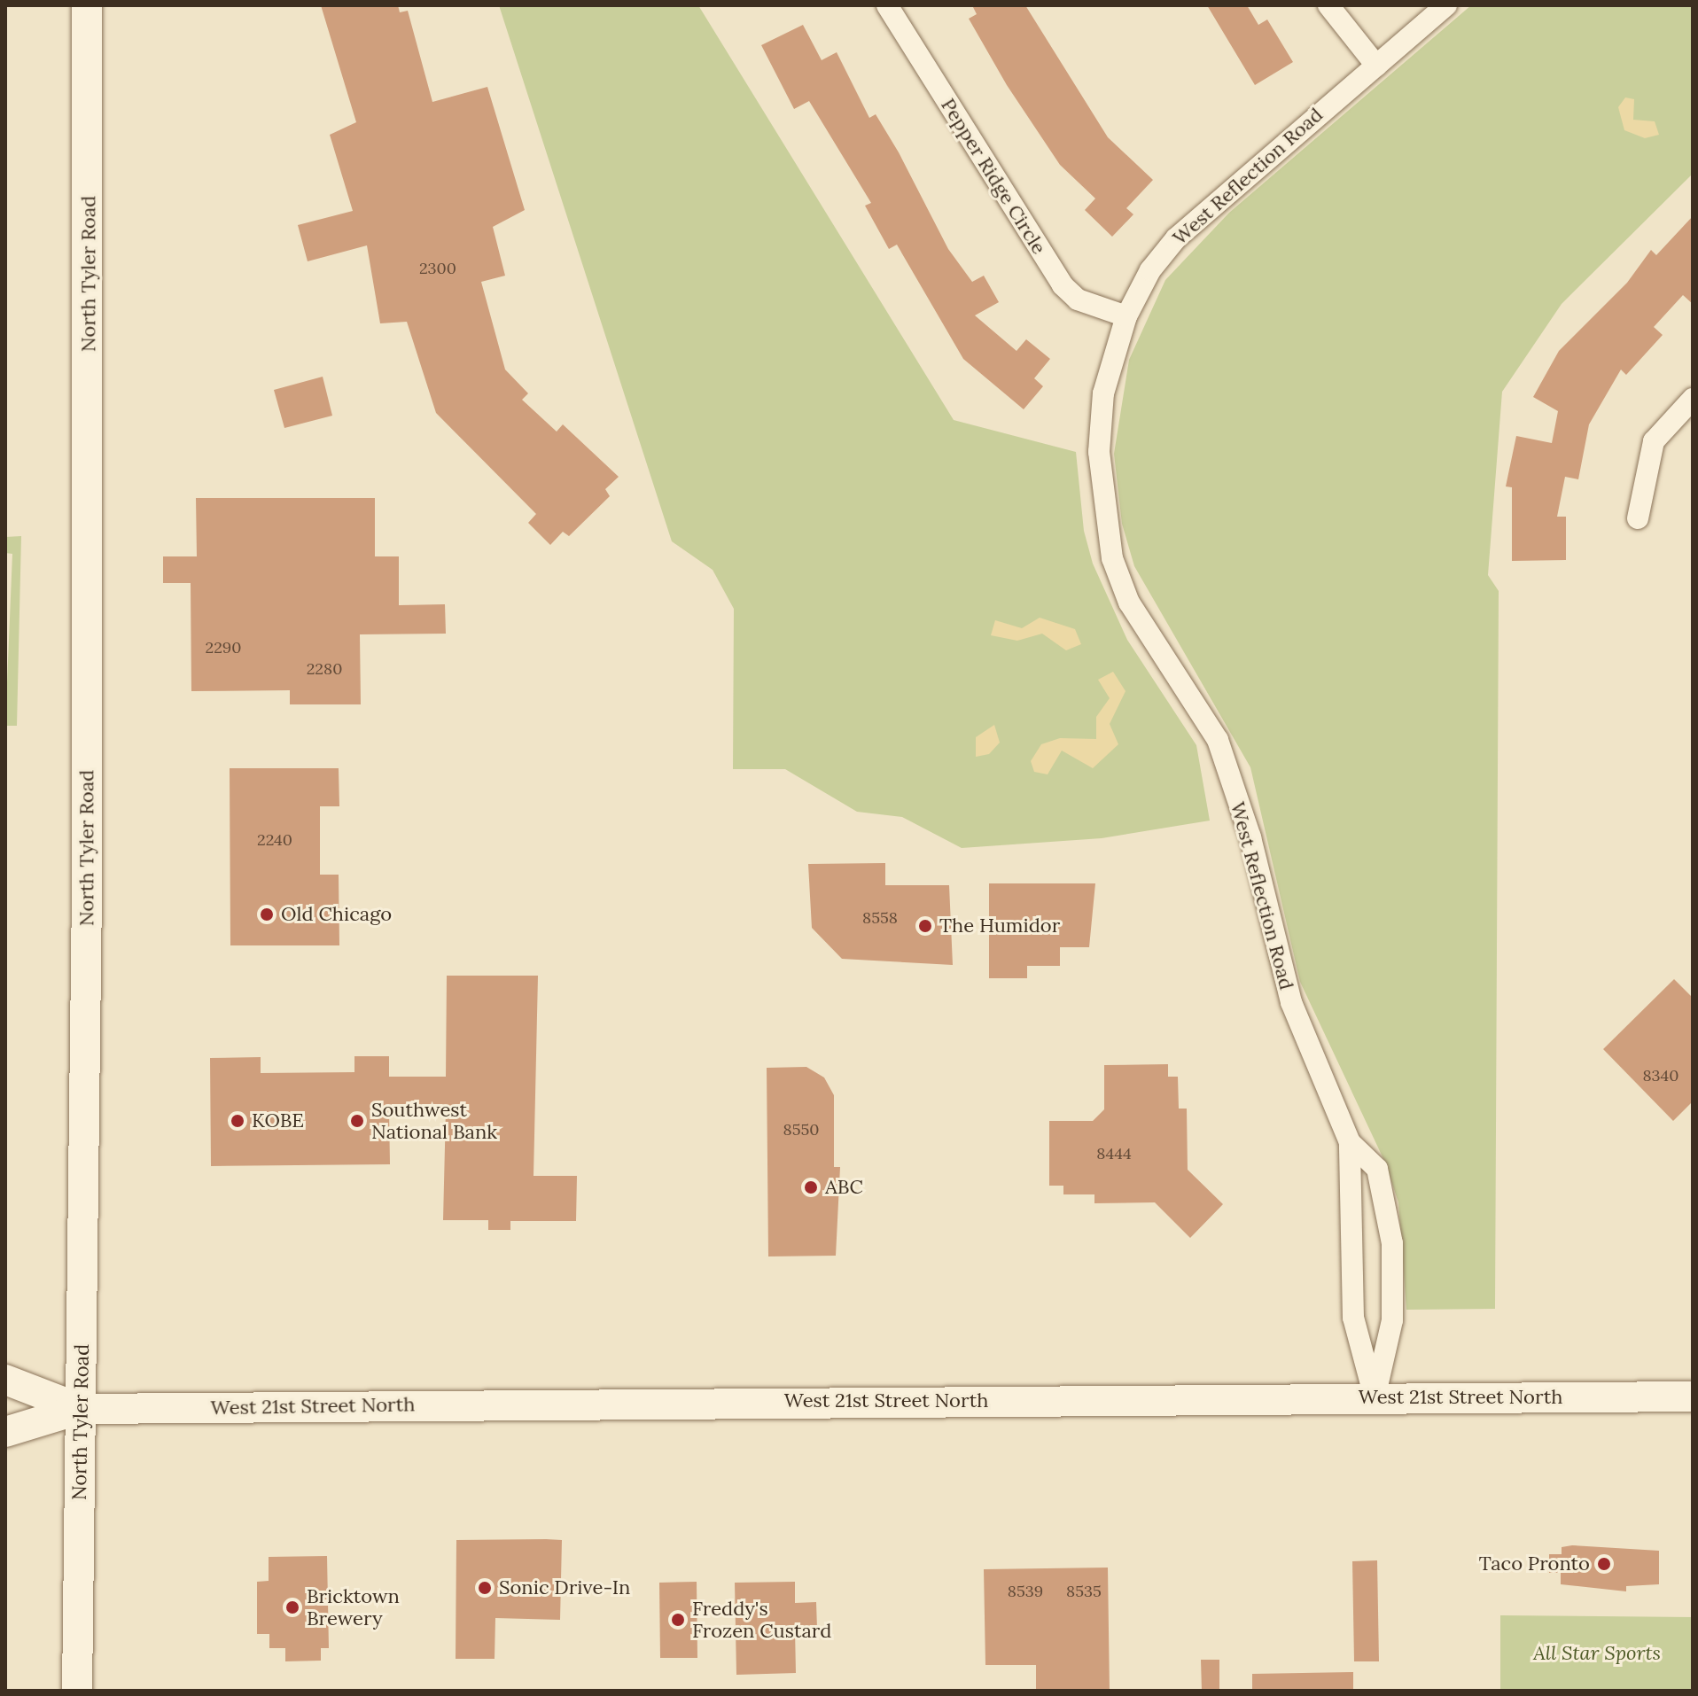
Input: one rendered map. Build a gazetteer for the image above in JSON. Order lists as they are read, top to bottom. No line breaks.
{"streets":{"main road":["North Tyler Road","West 21st Street North"],"street":["Pepper Ridge Circle","West Reflection Road"]},"crossings":[["Pepper Ridge Circle","West Reflection Road"],["West Reflection Road","West 21st Street North"],["North Tyler Road","West 21st Street North"]],"parks":["All Star Sports"],"places":["Old Chicago","The Humidor","KOBE","Southwest National Bank","ABC","Taco Pronto","Sonic Drive-In","Bricktown Brewery","Freddy's Frozen Custard"],"house_numbers":["2300","2290","2280","2240","8558","8340","8550","8444","8539","8535"]}
